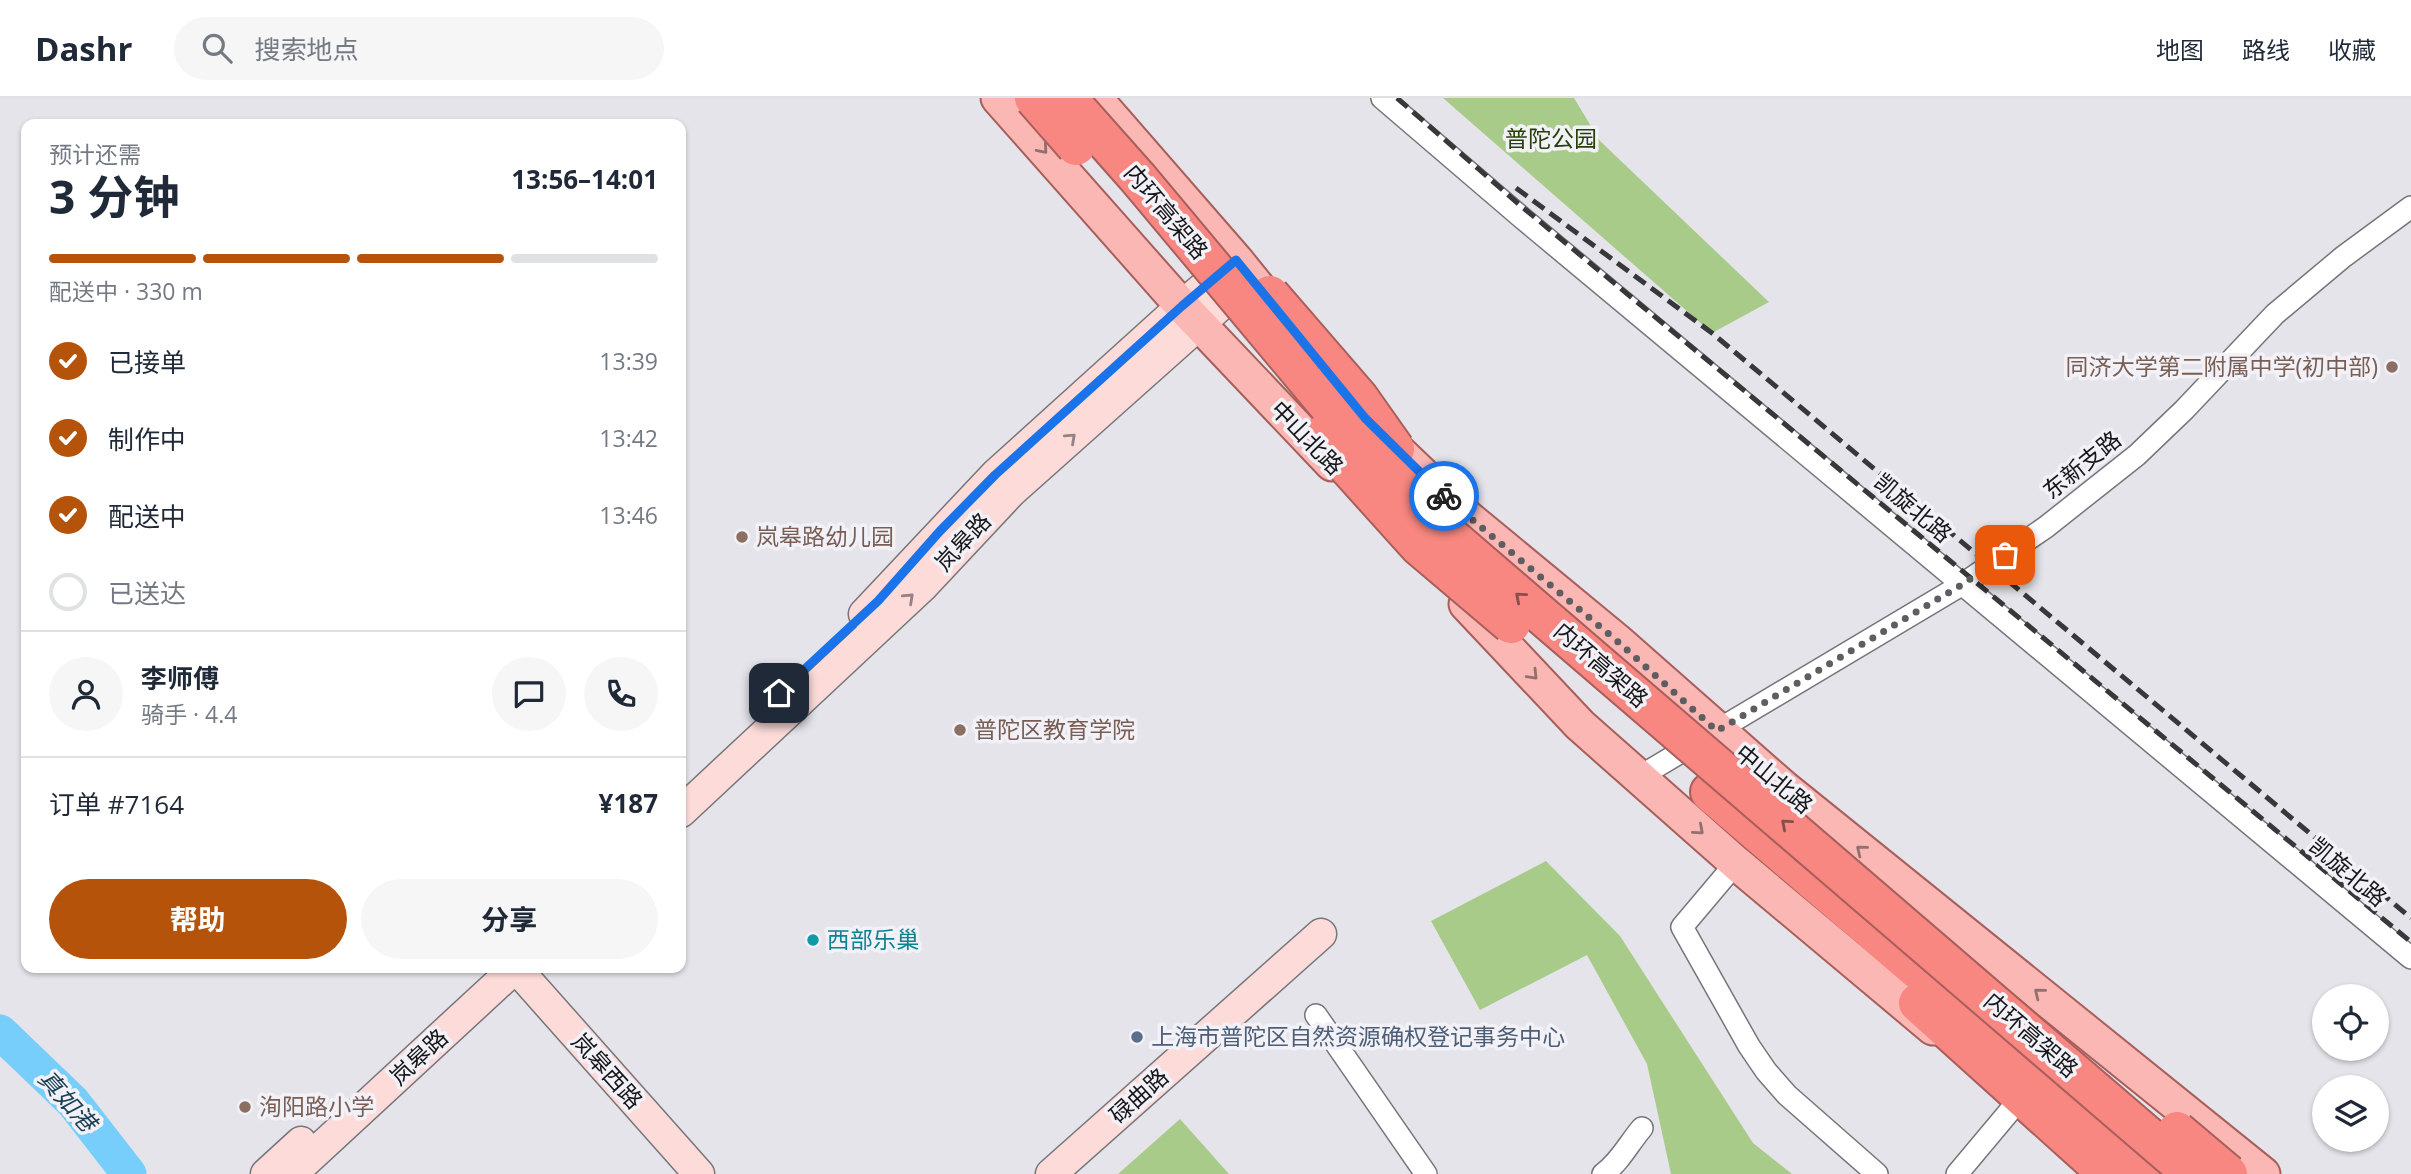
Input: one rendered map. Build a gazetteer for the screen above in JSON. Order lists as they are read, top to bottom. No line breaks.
{"streets":{"highway":["内环高架路"],"main road":["中山北路","岚皋路","岚皋西路","碌曲路"],"street":["东新支路","凯旋北路"]},"crossings":[["中山北路","东新支路"],["中山北路","岚皋路"],["东新支路","凯旋北路"]],"water":["真如港"],"parks":["普陀公园"],"places":["同济大学第二附属中学(初中部)","岚皋路幼儿园","普陀区教育学院","西部乐巢","上海市普陀区自然资源确权登记事务中心","洵阳路小学"],"page":{"header":"Dashr","search":"搜索地点","nav":["地图","路线","收藏"],"heading":["3 分钟","预计还需","13:56–14:01"],"panel":["李师傅","骑手 · 4.4","订单 #7164","¥187"],"bar":"配送中 · 330 m","list":[["已接单","13:39"],["制作中","13:42"],["配送中","13:46"],"已送达"],"buttons":["帮助","分享"]}}
